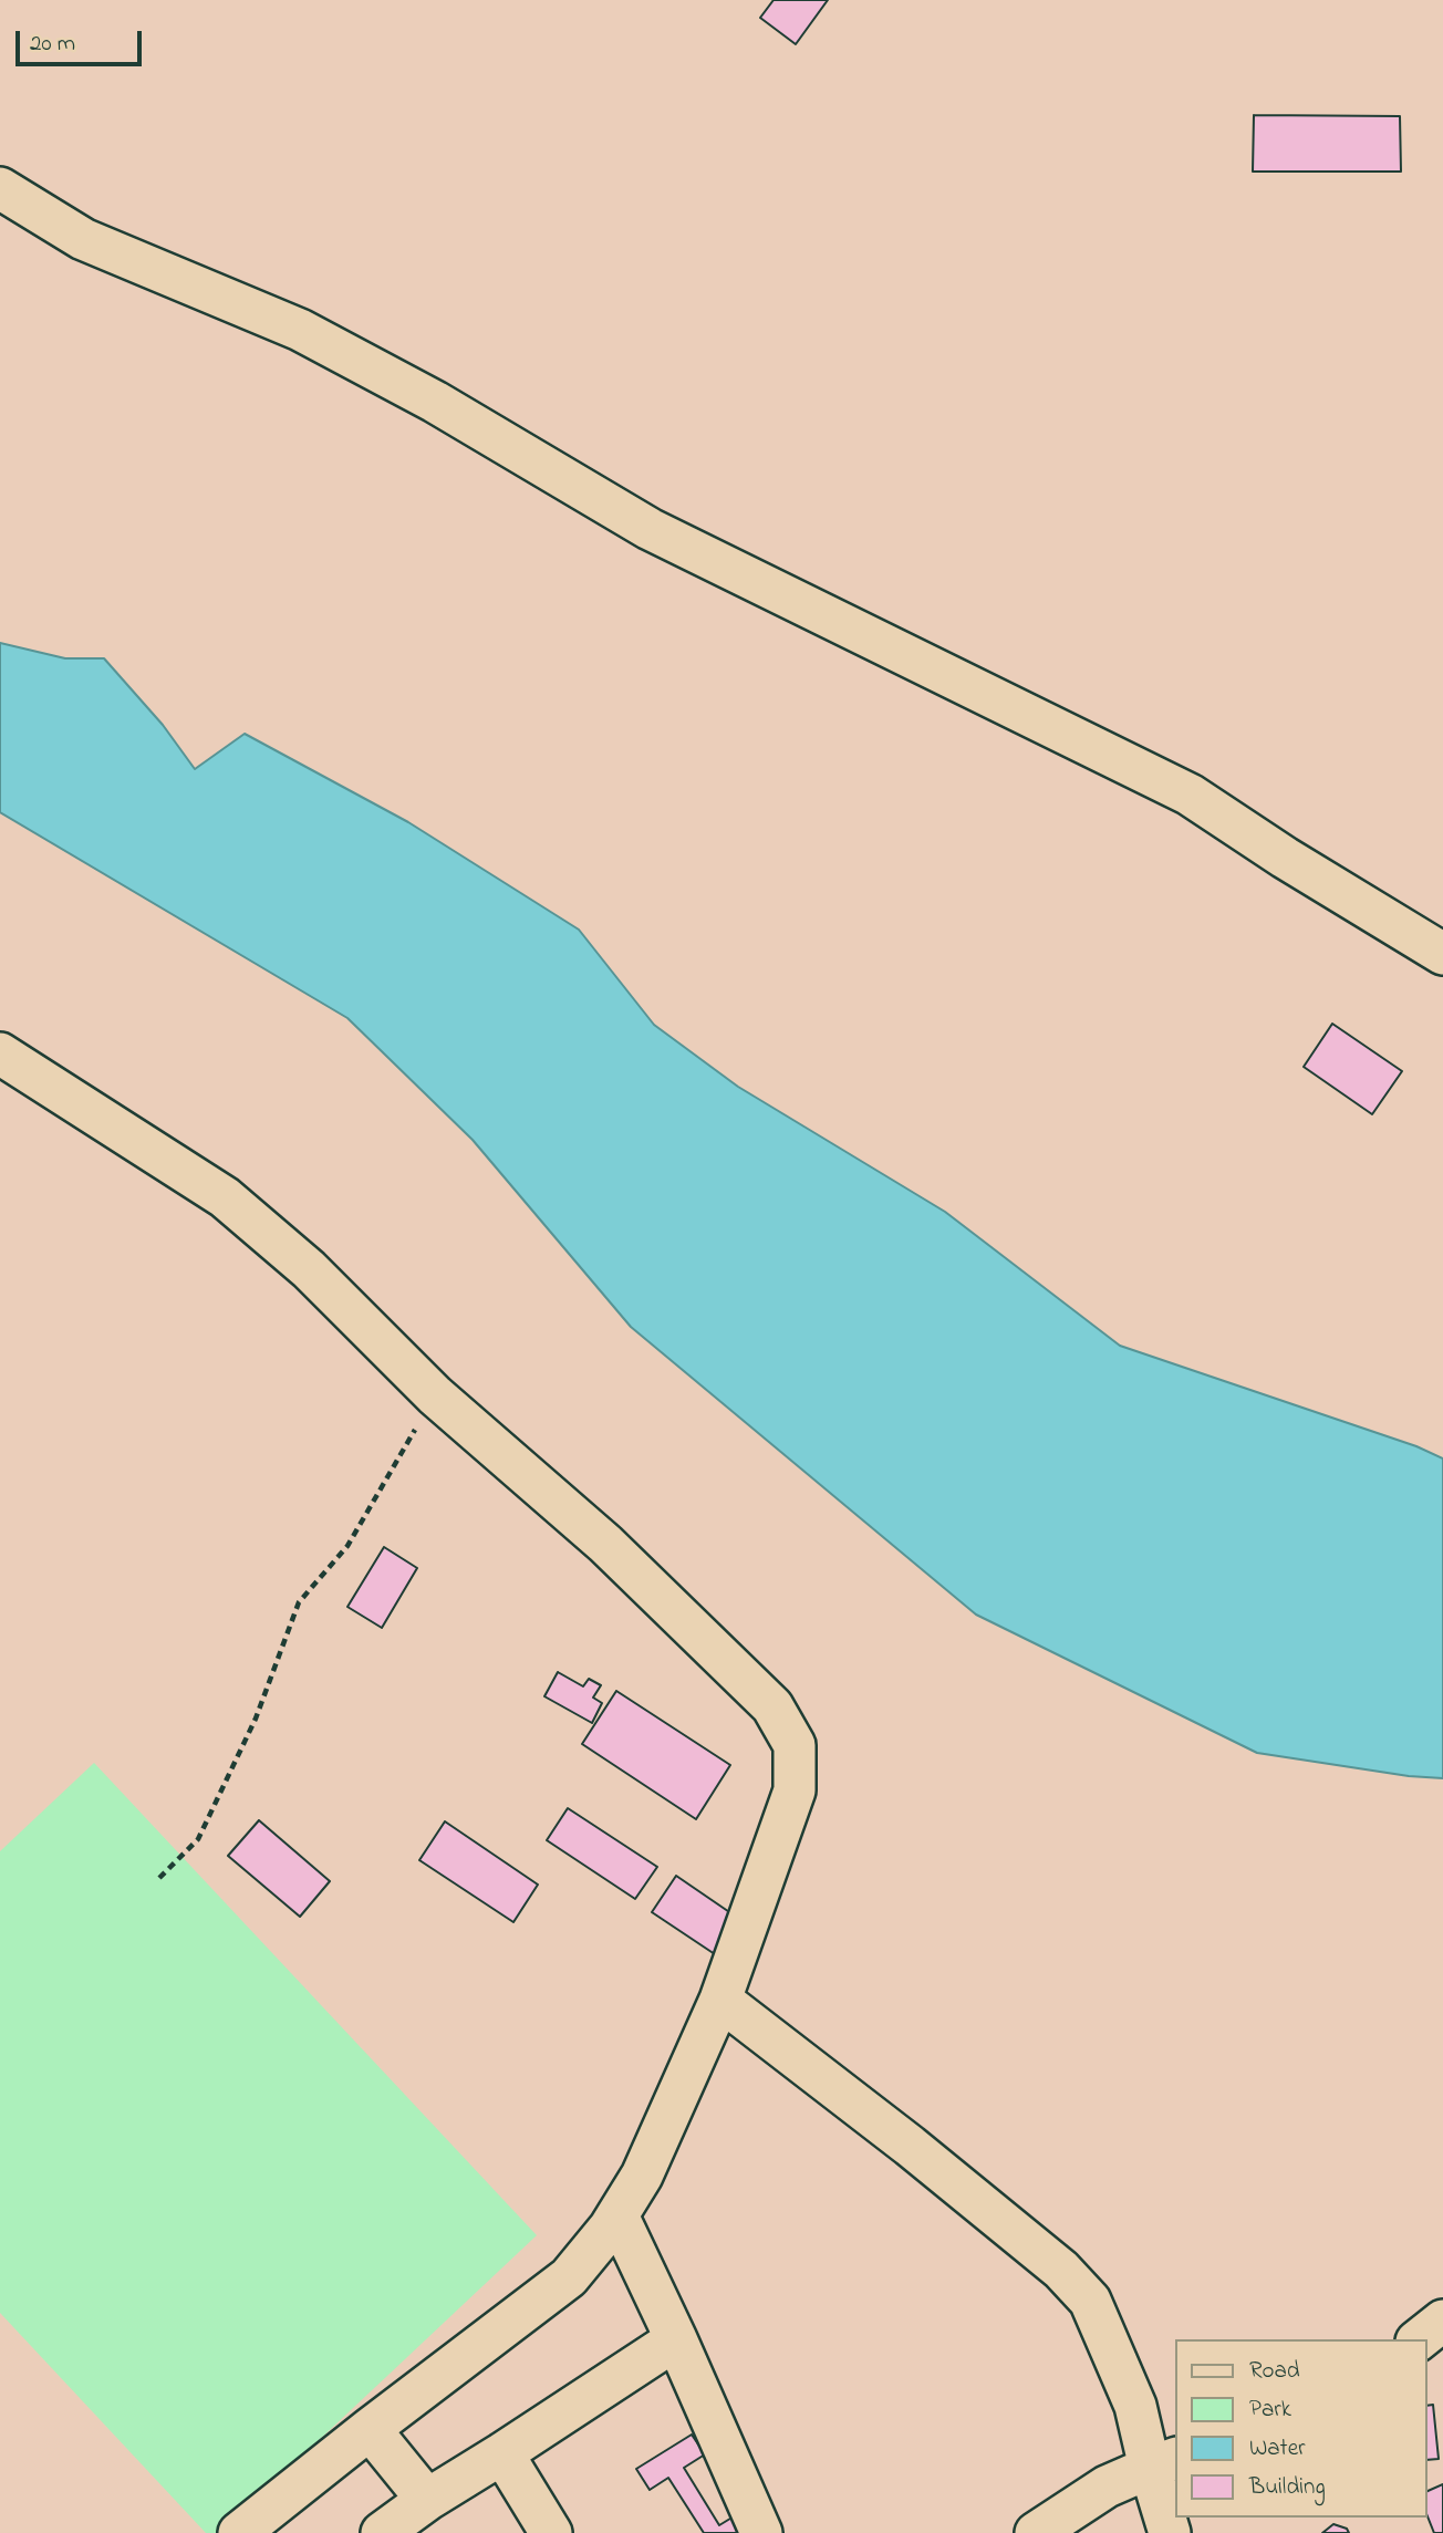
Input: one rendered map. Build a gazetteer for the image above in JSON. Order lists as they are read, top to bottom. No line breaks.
{"legend":["Road","Park","Water","Building"],"scale_bar":"20 m"}
